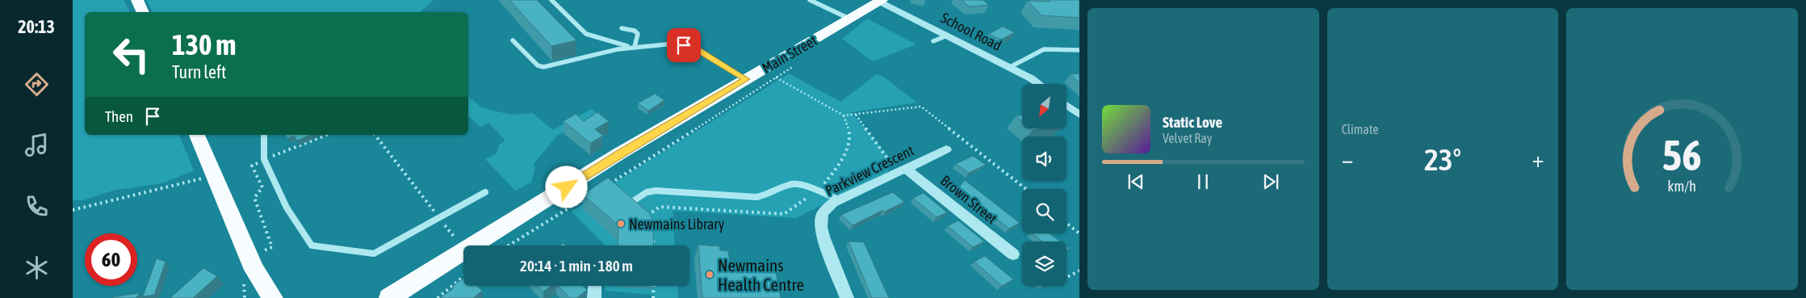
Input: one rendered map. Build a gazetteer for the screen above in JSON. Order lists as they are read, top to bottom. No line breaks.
{"streets":{"main road":["Main Street"],"street":["School Road","Parkview Crescent","Brown Street"]},"crossings":[["School Road","Main Street"],["Parkview Crescent","Brown Street"]],"places":["Newmains Library","Newmains Health Centre"],"north":"bottom left","page":{"tabs":"20:13","tile":"Climate","turn":["130 m","Turn left"],"then":"Then","song":["Static Love","Velvet Ray"],"heat":["−","23°","+"],"limit":"60","trip":"20:14 · 1 min · 180 m","gauge":["56","km/h"]}}
